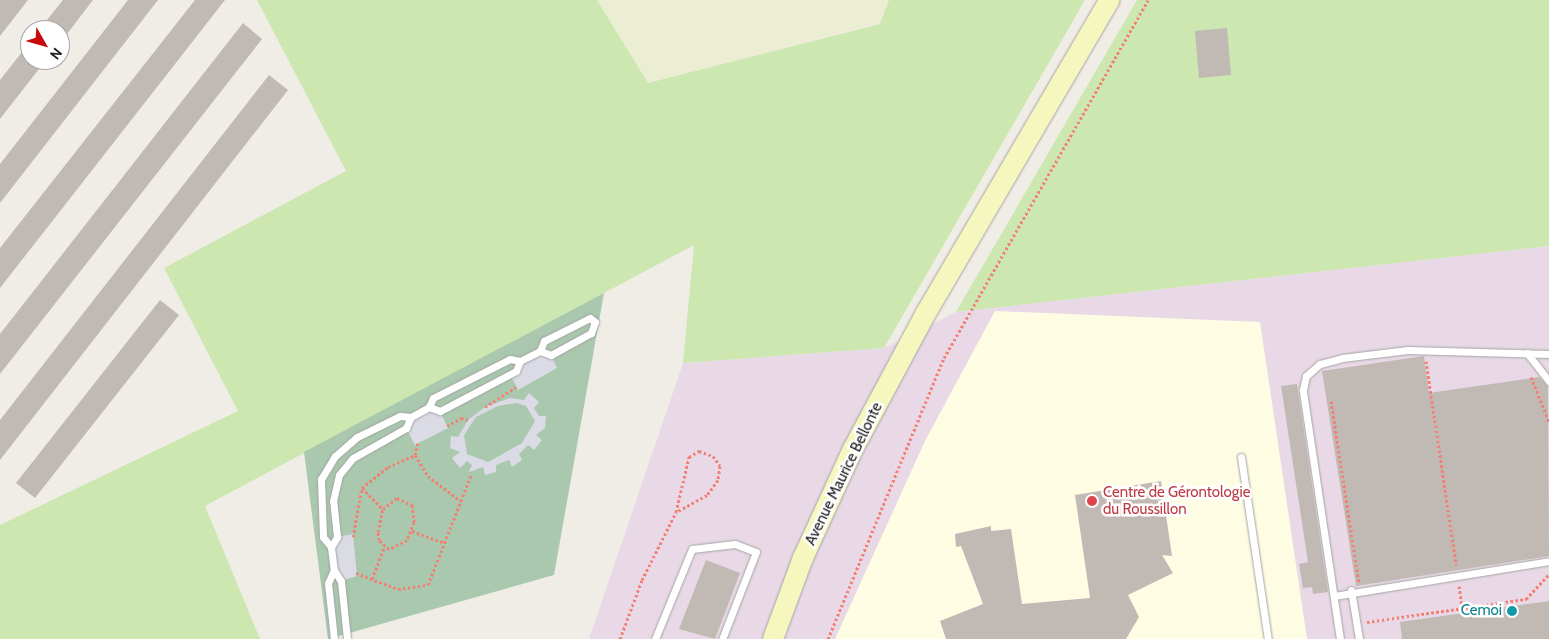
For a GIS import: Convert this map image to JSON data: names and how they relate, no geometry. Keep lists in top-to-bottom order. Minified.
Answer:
{"streets":{"main road":["Avenue Maurice Bellonte"]},"places":["Centre de Gérontologie du Roussillon","Cemoi"],"north":"bottom right"}
